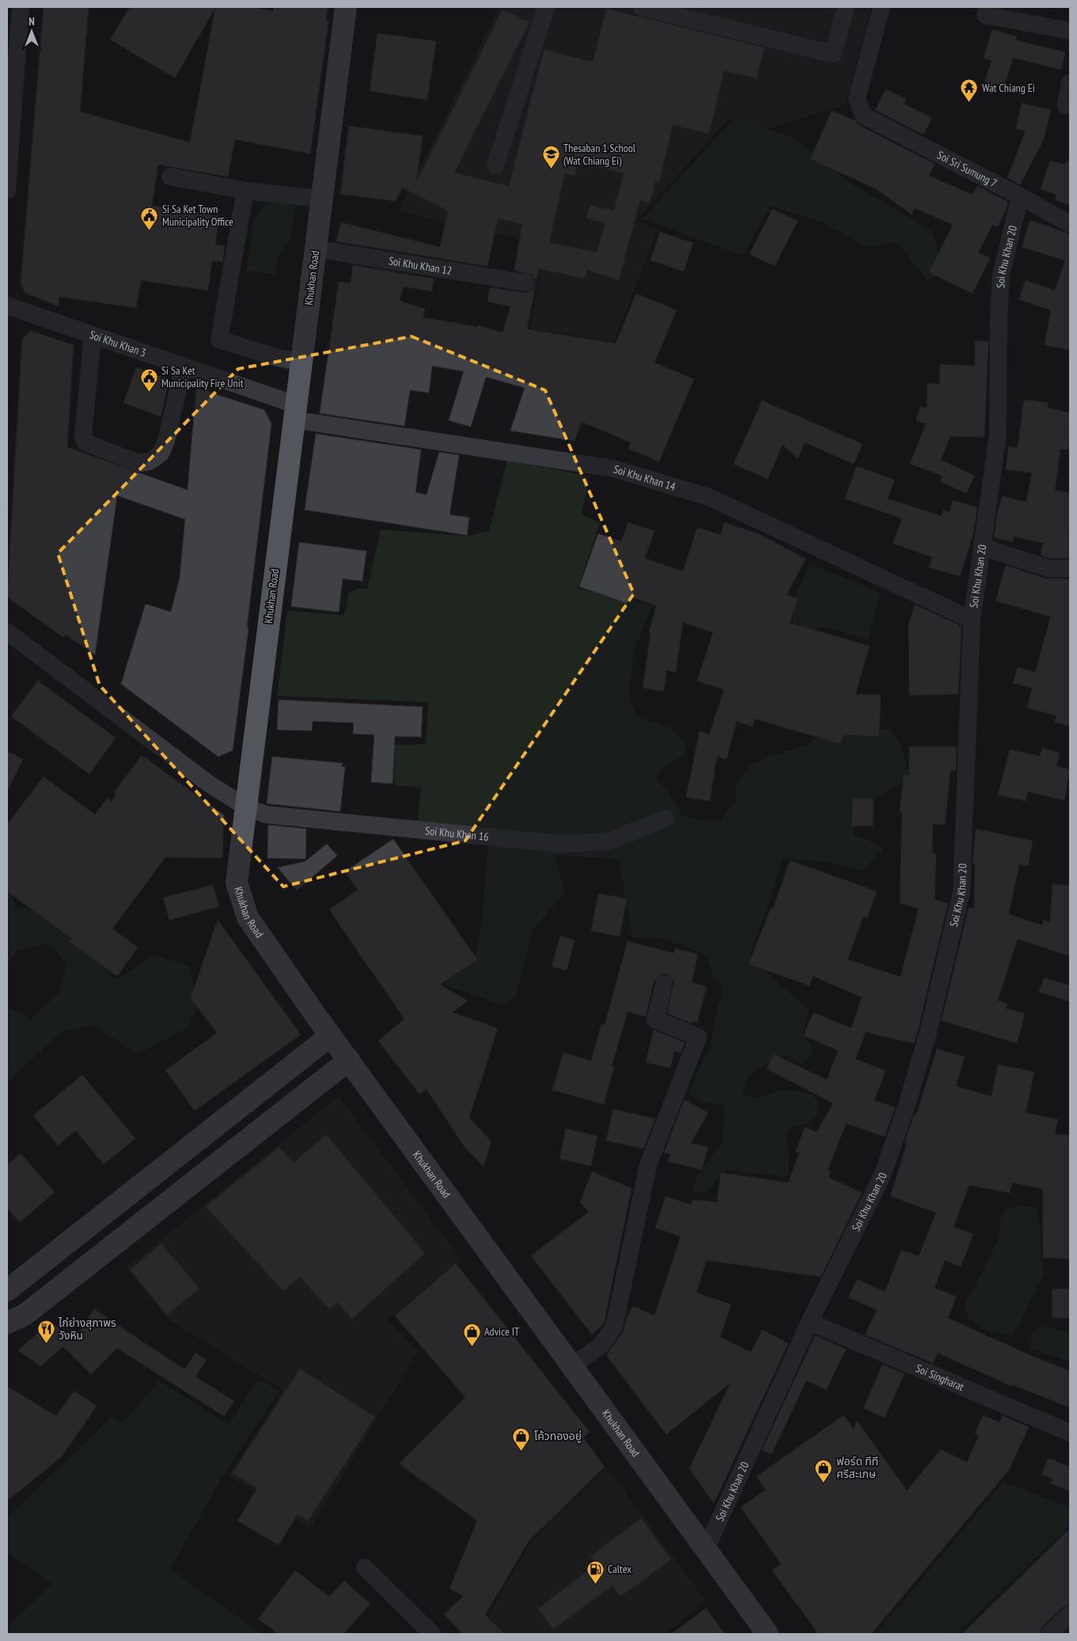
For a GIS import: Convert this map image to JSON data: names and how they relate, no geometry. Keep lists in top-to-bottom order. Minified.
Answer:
{"streets":{"main road":["Khukhan Road"],"street":["Soi Sri Sumung 7","Soi Khu Khan 20","Soi Khu Khan 12","Soi Khu Khan 3","Soi Khu Khan 14","Soi Khu Khan 16","Soi Singharat"]},"crossings":[["Soi Sri Sumung 7","Soi Khu Khan 20"],["Soi Khu Khan 20","Khukhan Road"],["Soi Khu Khan 20","Soi Khu Khan 14"],["Soi Khu Khan 20","Soi Singharat"],["Soi Khu Khan 12","Khukhan Road"],["Khukhan Road","Soi Khu Khan 3"],["Khukhan Road","Soi Khu Khan 14"],["Khukhan Road","Soi Khu Khan 16"],["Soi Khu Khan 3","Soi Khu Khan 14"]],"places":{"temple":["Wat Chiang Ei"],"school or university":["Thesaban 1 School (Wat Chiang Ei)"],"public building":["Si Sa Ket Town Municipality Office","Si Sa Ket Municipality Fire Unit"],"restaurant":["ไก่ย่างสุภาพร วังหิน"],"shop":["Advice IT","โค้วทองอยู่","ฟอร์ด ทีที ศรีสะเกษ"],"fuel station":["Caltex"]},"north":"top"}
